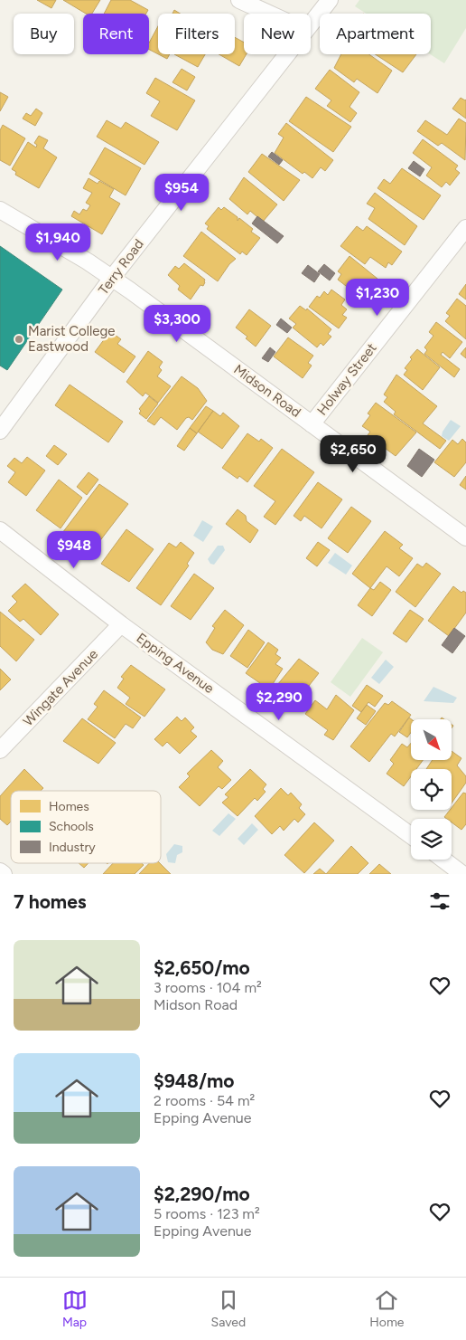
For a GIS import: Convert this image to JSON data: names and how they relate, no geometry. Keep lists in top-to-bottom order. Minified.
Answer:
{"streets":{"street":["Terry Road","Holway Street","Midson Road","Epping Avenue","Wingate Avenue"]},"crossings":[["Terry Road","Midson Road"],["Holway Street","Midson Road"],["Epping Avenue","Wingate Avenue"]],"places":["Marist College Eastwood"],"legend":["Homes","Schools","Industry"],"north":"bottom right","page":{"chip":["Buy","Rent","Filters","New","Apartment"],"price":["$954","$1,940","$1,230","$3,300","$2,650","$948","$2,290"],"heading":"7 homes","list":[{"name":"$2,650/mo","note":"3 rooms · 104 m² · Midson Road"},{"name":"$948/mo","note":"2 rooms · 54 m² · Epping Avenue"},{"name":"$2,290/mo","note":"5 rooms · 123 m² · Epping Avenue"}],"tabs":["Map","Saved","Home"]}}
